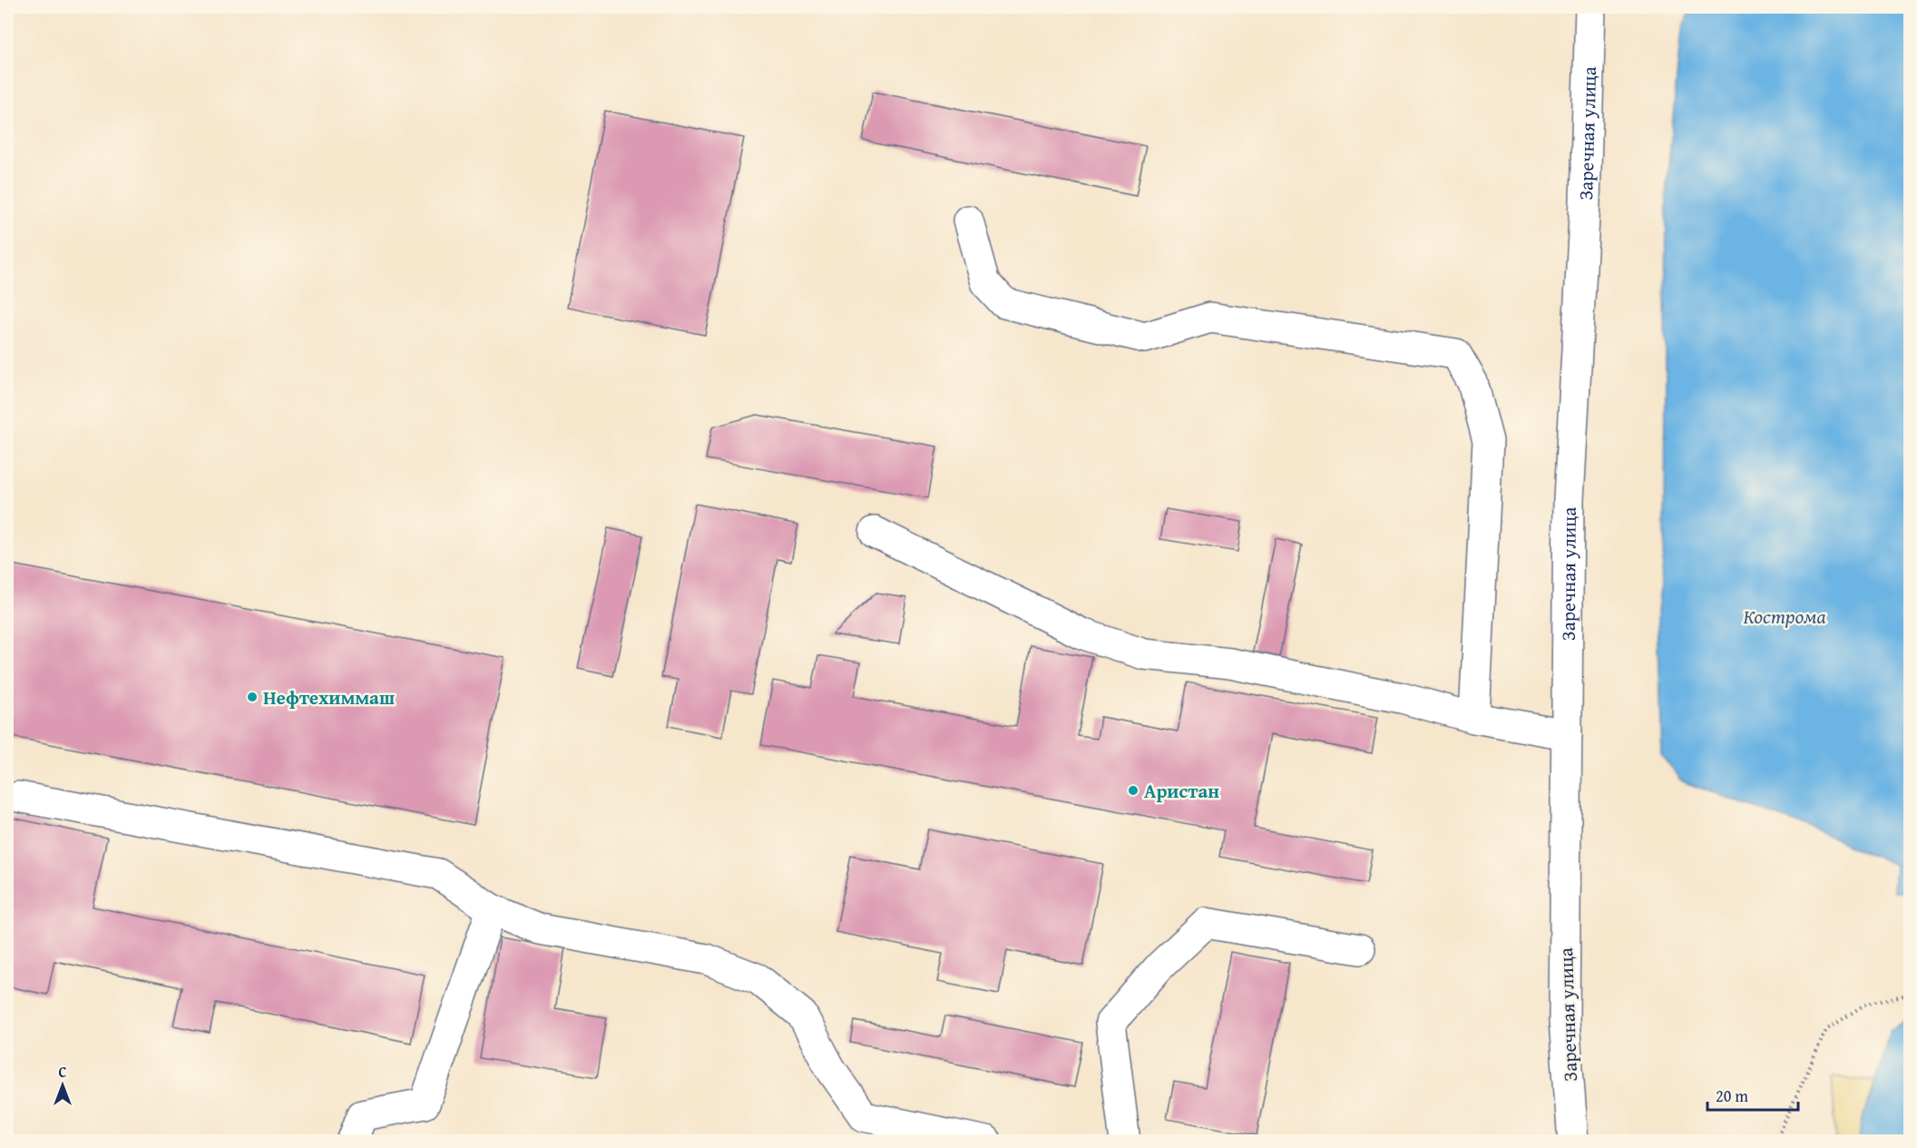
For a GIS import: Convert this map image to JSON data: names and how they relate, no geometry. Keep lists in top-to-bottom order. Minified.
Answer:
{"streets":{"street":["Заречная улица"]},"water":["Кострома"],"places":["Нефтехиммаш","Аристан"],"scale_bar":"20 m","north":"top"}
